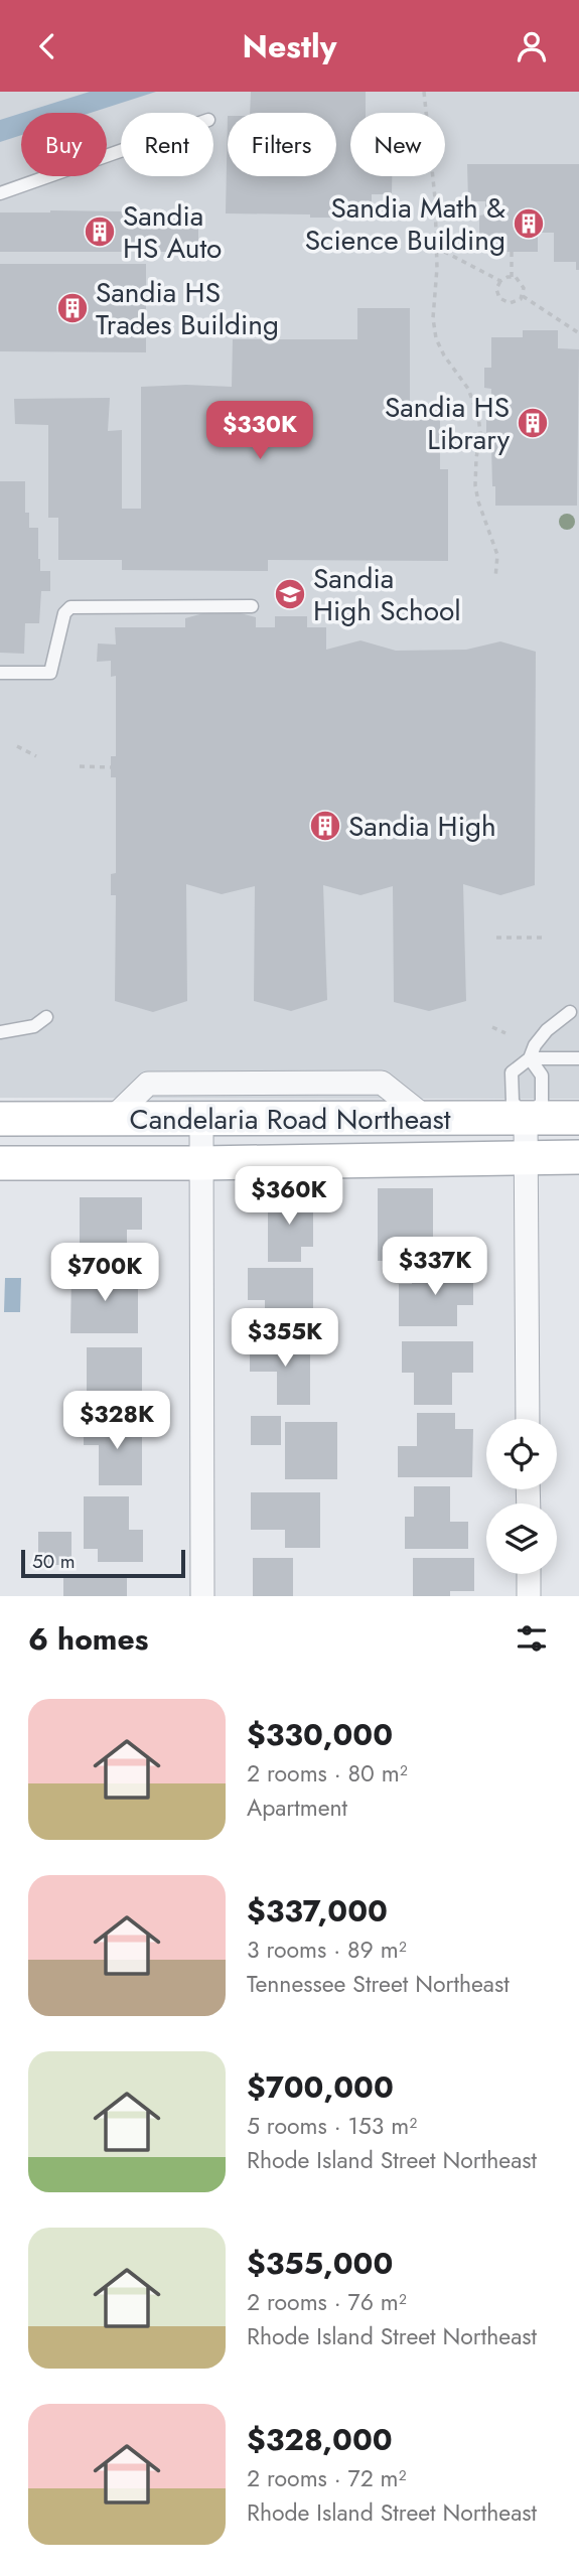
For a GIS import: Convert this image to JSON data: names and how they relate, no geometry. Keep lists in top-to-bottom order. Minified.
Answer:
{"streets":{"main road":["Candelaria Road Northeast"]},"places":{"building":["Sandia Math & Science Building","Sandia HS Auto","Sandia HS Trades Building","Sandia HS Library","Sandia High"],"school or university":["Sandia High School"]},"scale_bar":"50 m","page":{"header":"Nestly","chip":["Buy","Rent","Filters","New"],"price":["$330K","$360K","$337K","$700K","$355K","$328K"],"scale":"50 m","heading":"6 homes","list":[{"name":"$330,000","note":"2 rooms · 80 m² · Apartment"},{"name":"$337,000","note":"3 rooms · 89 m² · Tennessee Street Northeast"},{"name":"$700,000","note":"5 rooms · 153 m² · Rhode Island Street Northeast"},{"name":"$355,000","note":"2 rooms · 76 m² · Rhode Island Street Northeast"},{"name":"$328,000","note":"2 rooms · 72 m² · Rhode Island Street Northeast"}]}}
